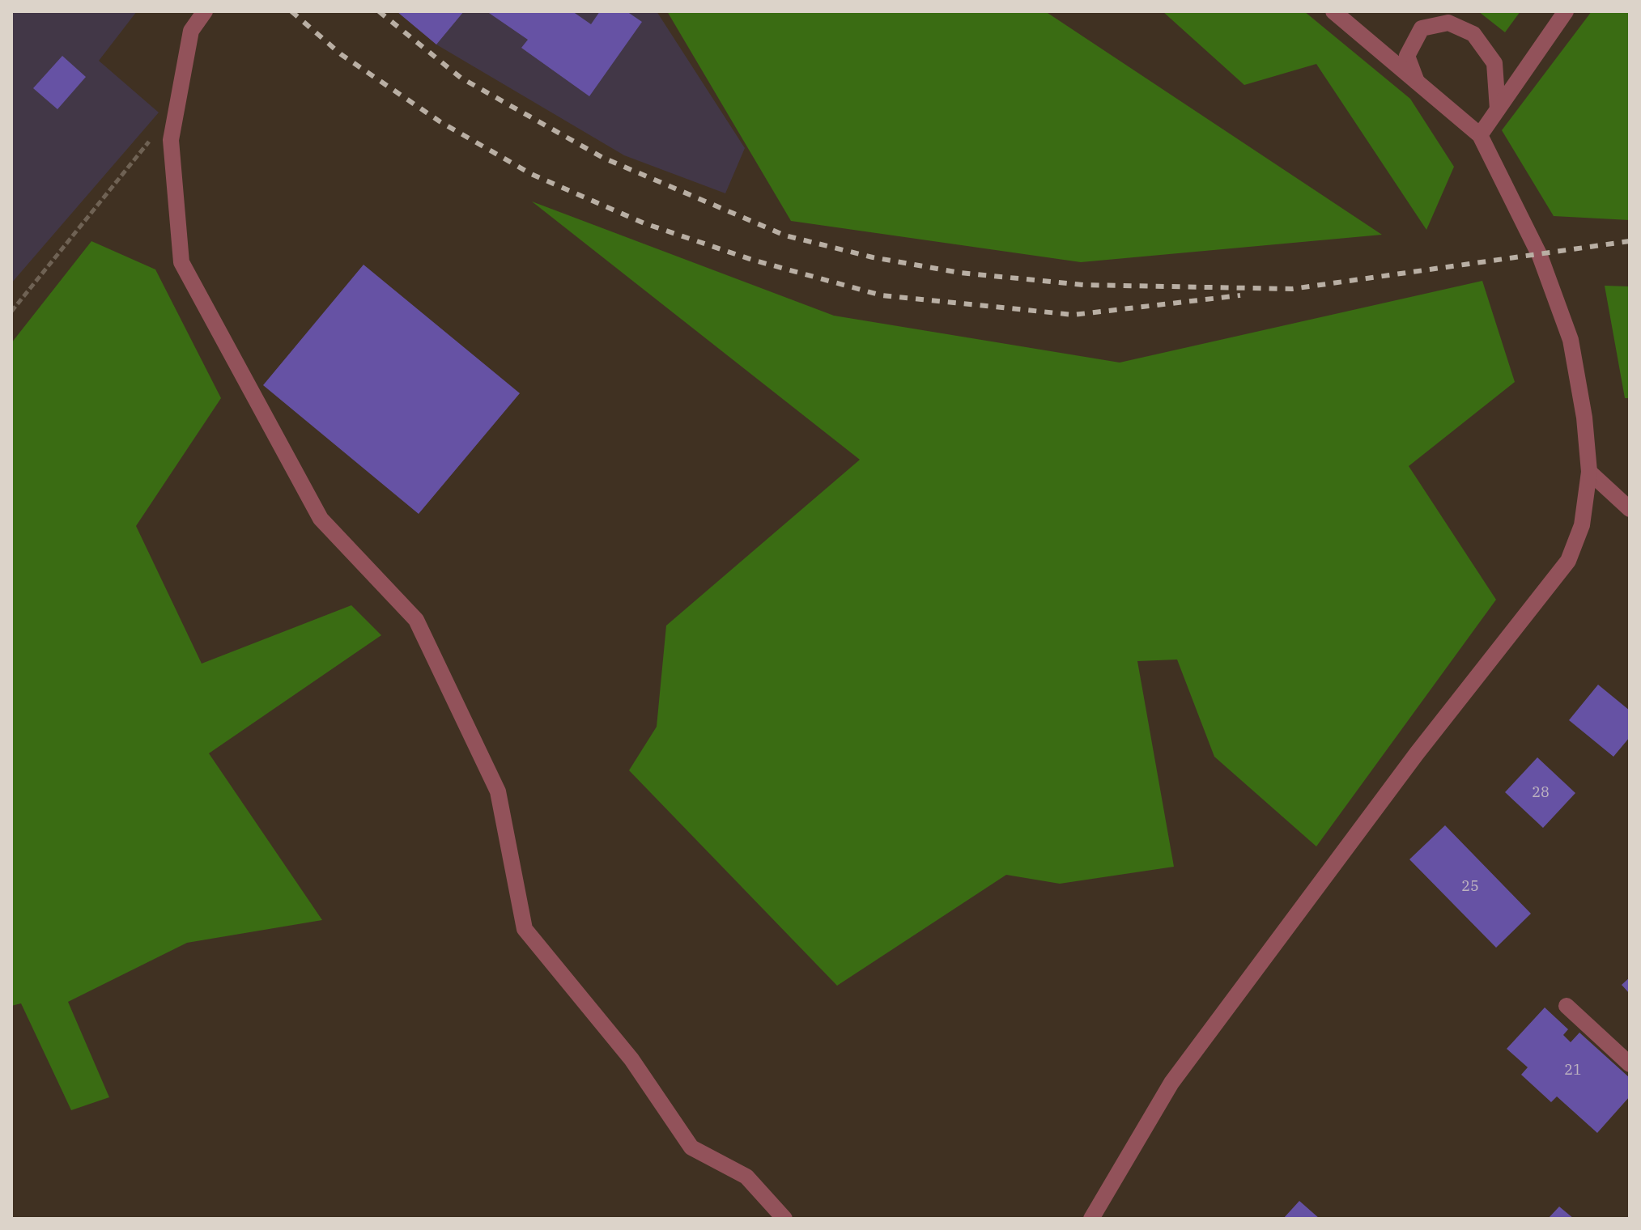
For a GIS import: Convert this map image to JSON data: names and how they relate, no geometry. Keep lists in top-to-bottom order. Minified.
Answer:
{"house_numbers":["28","25","21"]}
